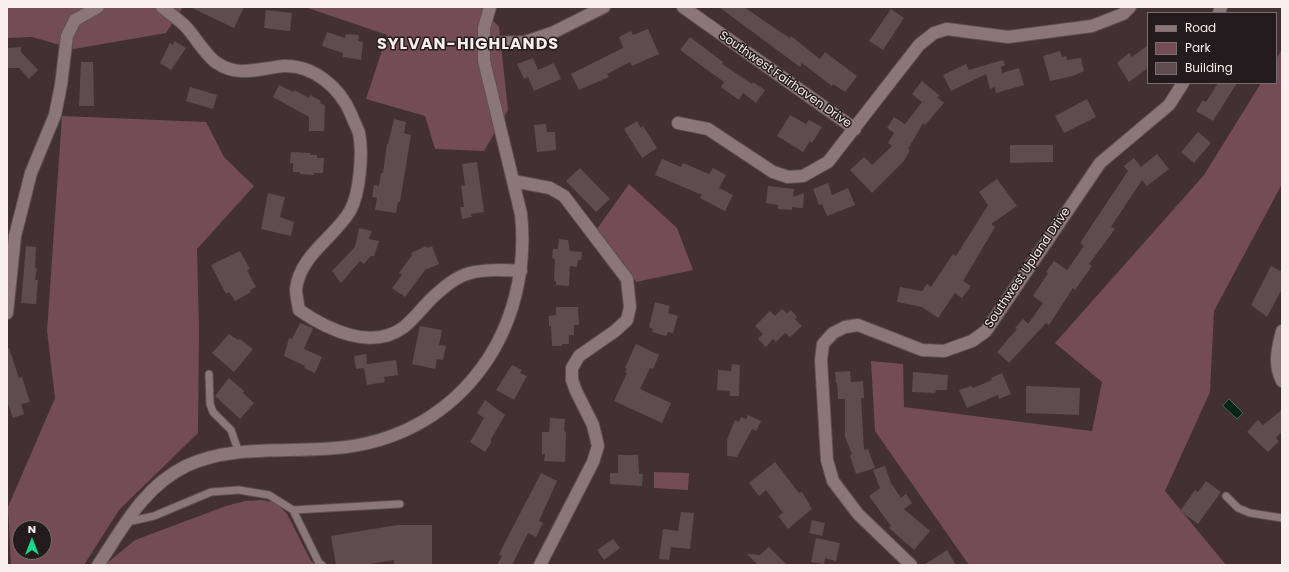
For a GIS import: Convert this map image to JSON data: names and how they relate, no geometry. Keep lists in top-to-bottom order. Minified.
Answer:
{"streets":{"street":["Southwest Fairhaven Drive","Southwest Upland Drive"]},"districts":["SYLVAN-HIGHLANDS"],"legend":["Road","Park","Building"],"north":"top"}
